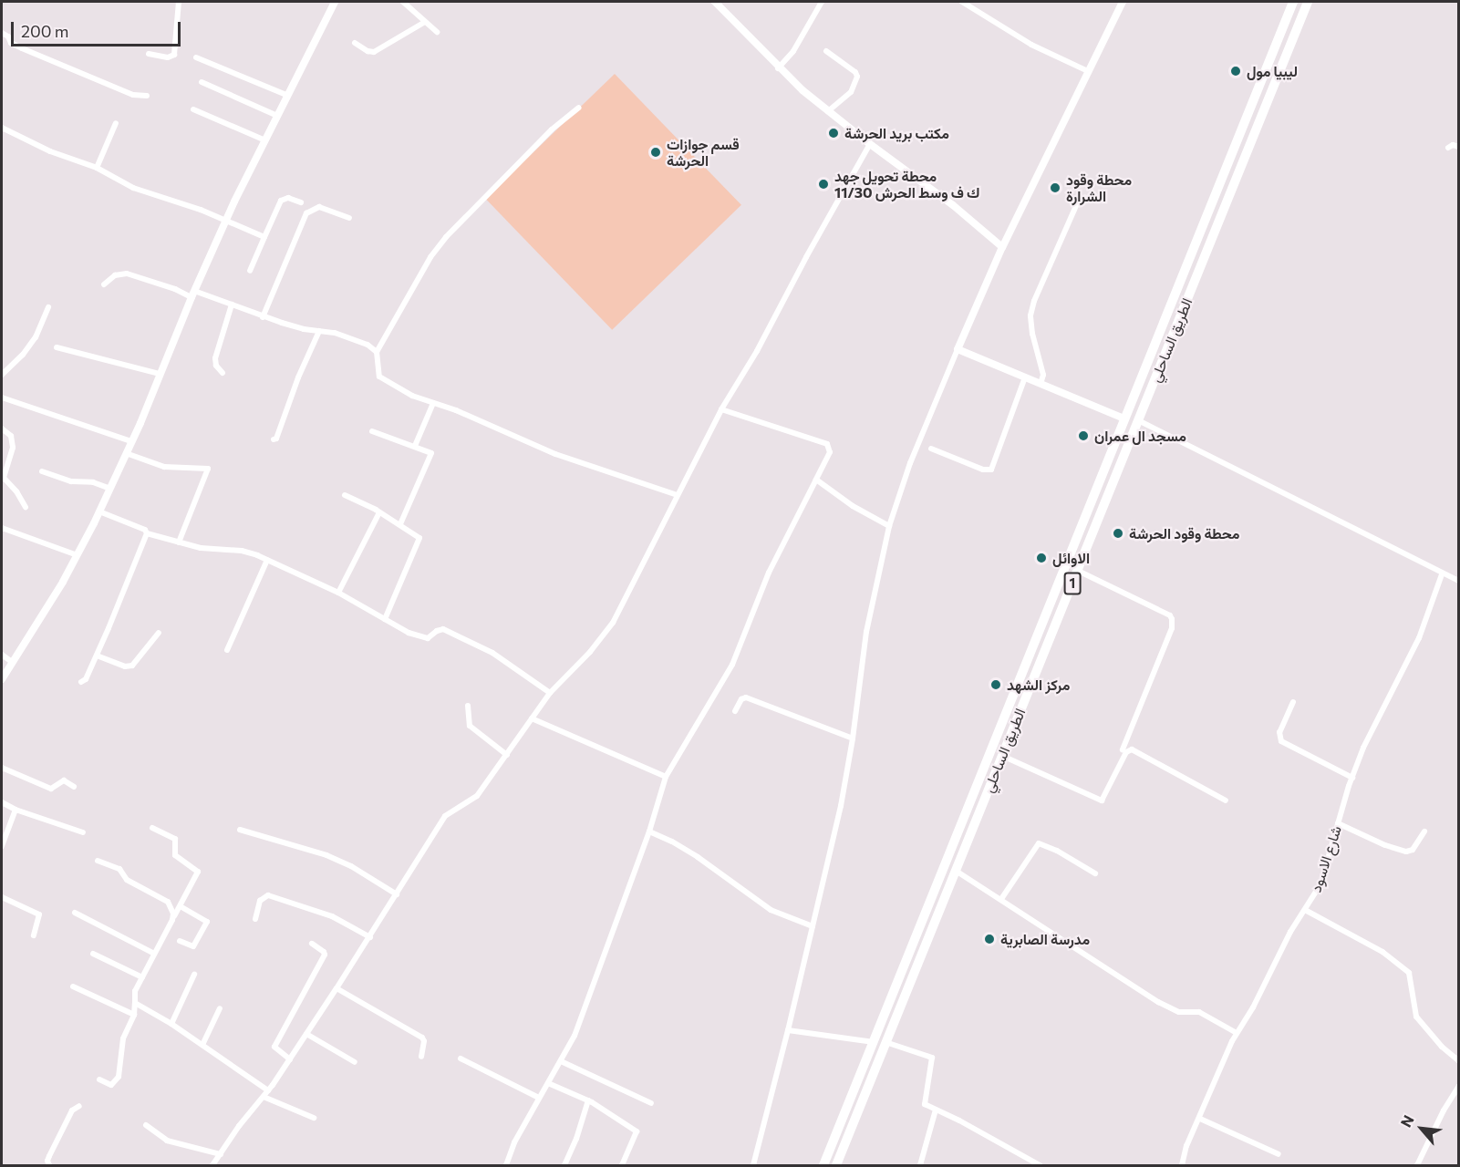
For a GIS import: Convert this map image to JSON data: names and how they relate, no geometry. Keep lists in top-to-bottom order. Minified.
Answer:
{"streets":{"highway":["الطريق الساحلي","1"],"street":["شارع الاسود"]},"places":["ليبيا مول","مكتب بريد الحرشة","قسم جوازات الحرشة","محطة تحويل جهد 11/30 ك ف وسط الحرش","محطة وقود الشرارة","مسجد ال عمران","محطة وقود الحرشة","الاوائل","مركز الشهد","مدرسة الصابرية"],"scale_bar":"200 m","north":"top left"}
